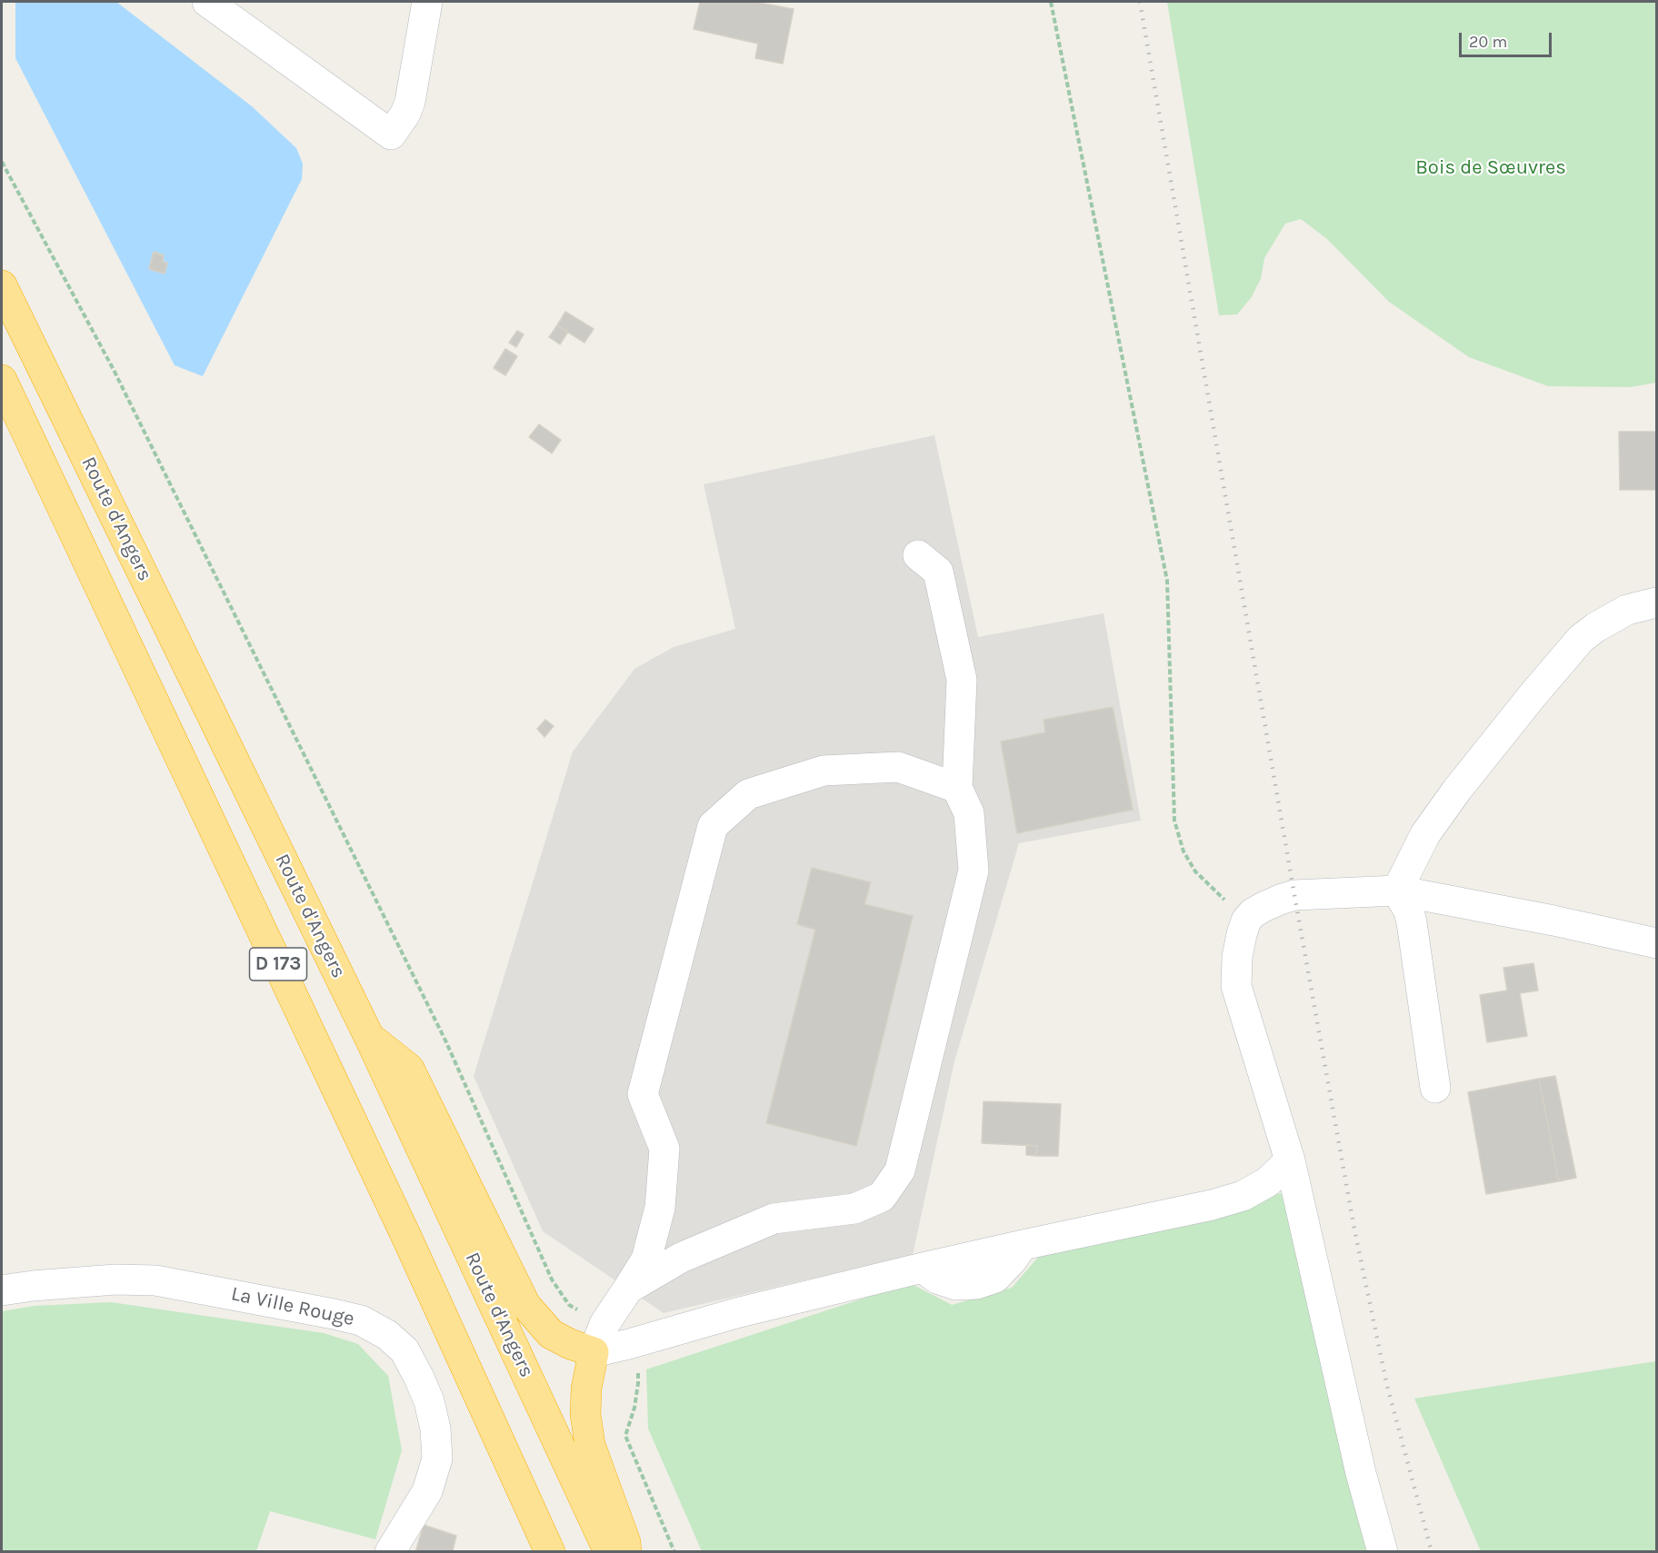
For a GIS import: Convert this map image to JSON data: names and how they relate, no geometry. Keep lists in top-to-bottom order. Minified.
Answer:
{"streets":{"highway":["Route d'Angers","D 173"],"street":["La Ville Rouge"]},"parks":["Bois de Sœuvres"],"scale_bar":"20 m"}
